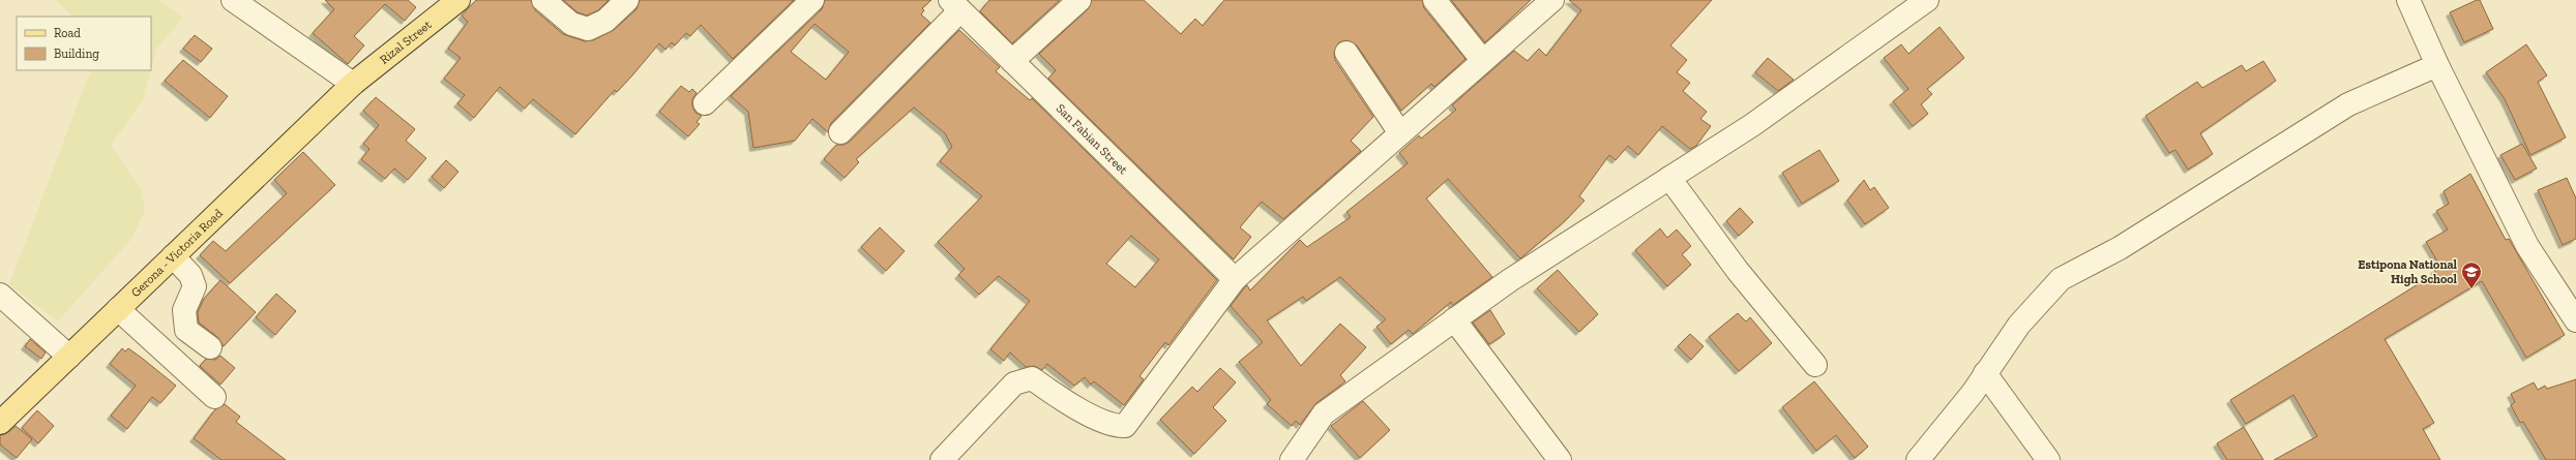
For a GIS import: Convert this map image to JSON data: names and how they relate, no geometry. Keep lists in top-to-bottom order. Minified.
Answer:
{"streets":{"main road":["Rizal Street","Gerona - Victoria Road"],"street":["San Fabian Street"]},"crossings":[["Rizal Street","Gerona - Victoria Road"]],"places":{"school or university":["Estipona National High School"]},"legend":["Road","Building"]}
